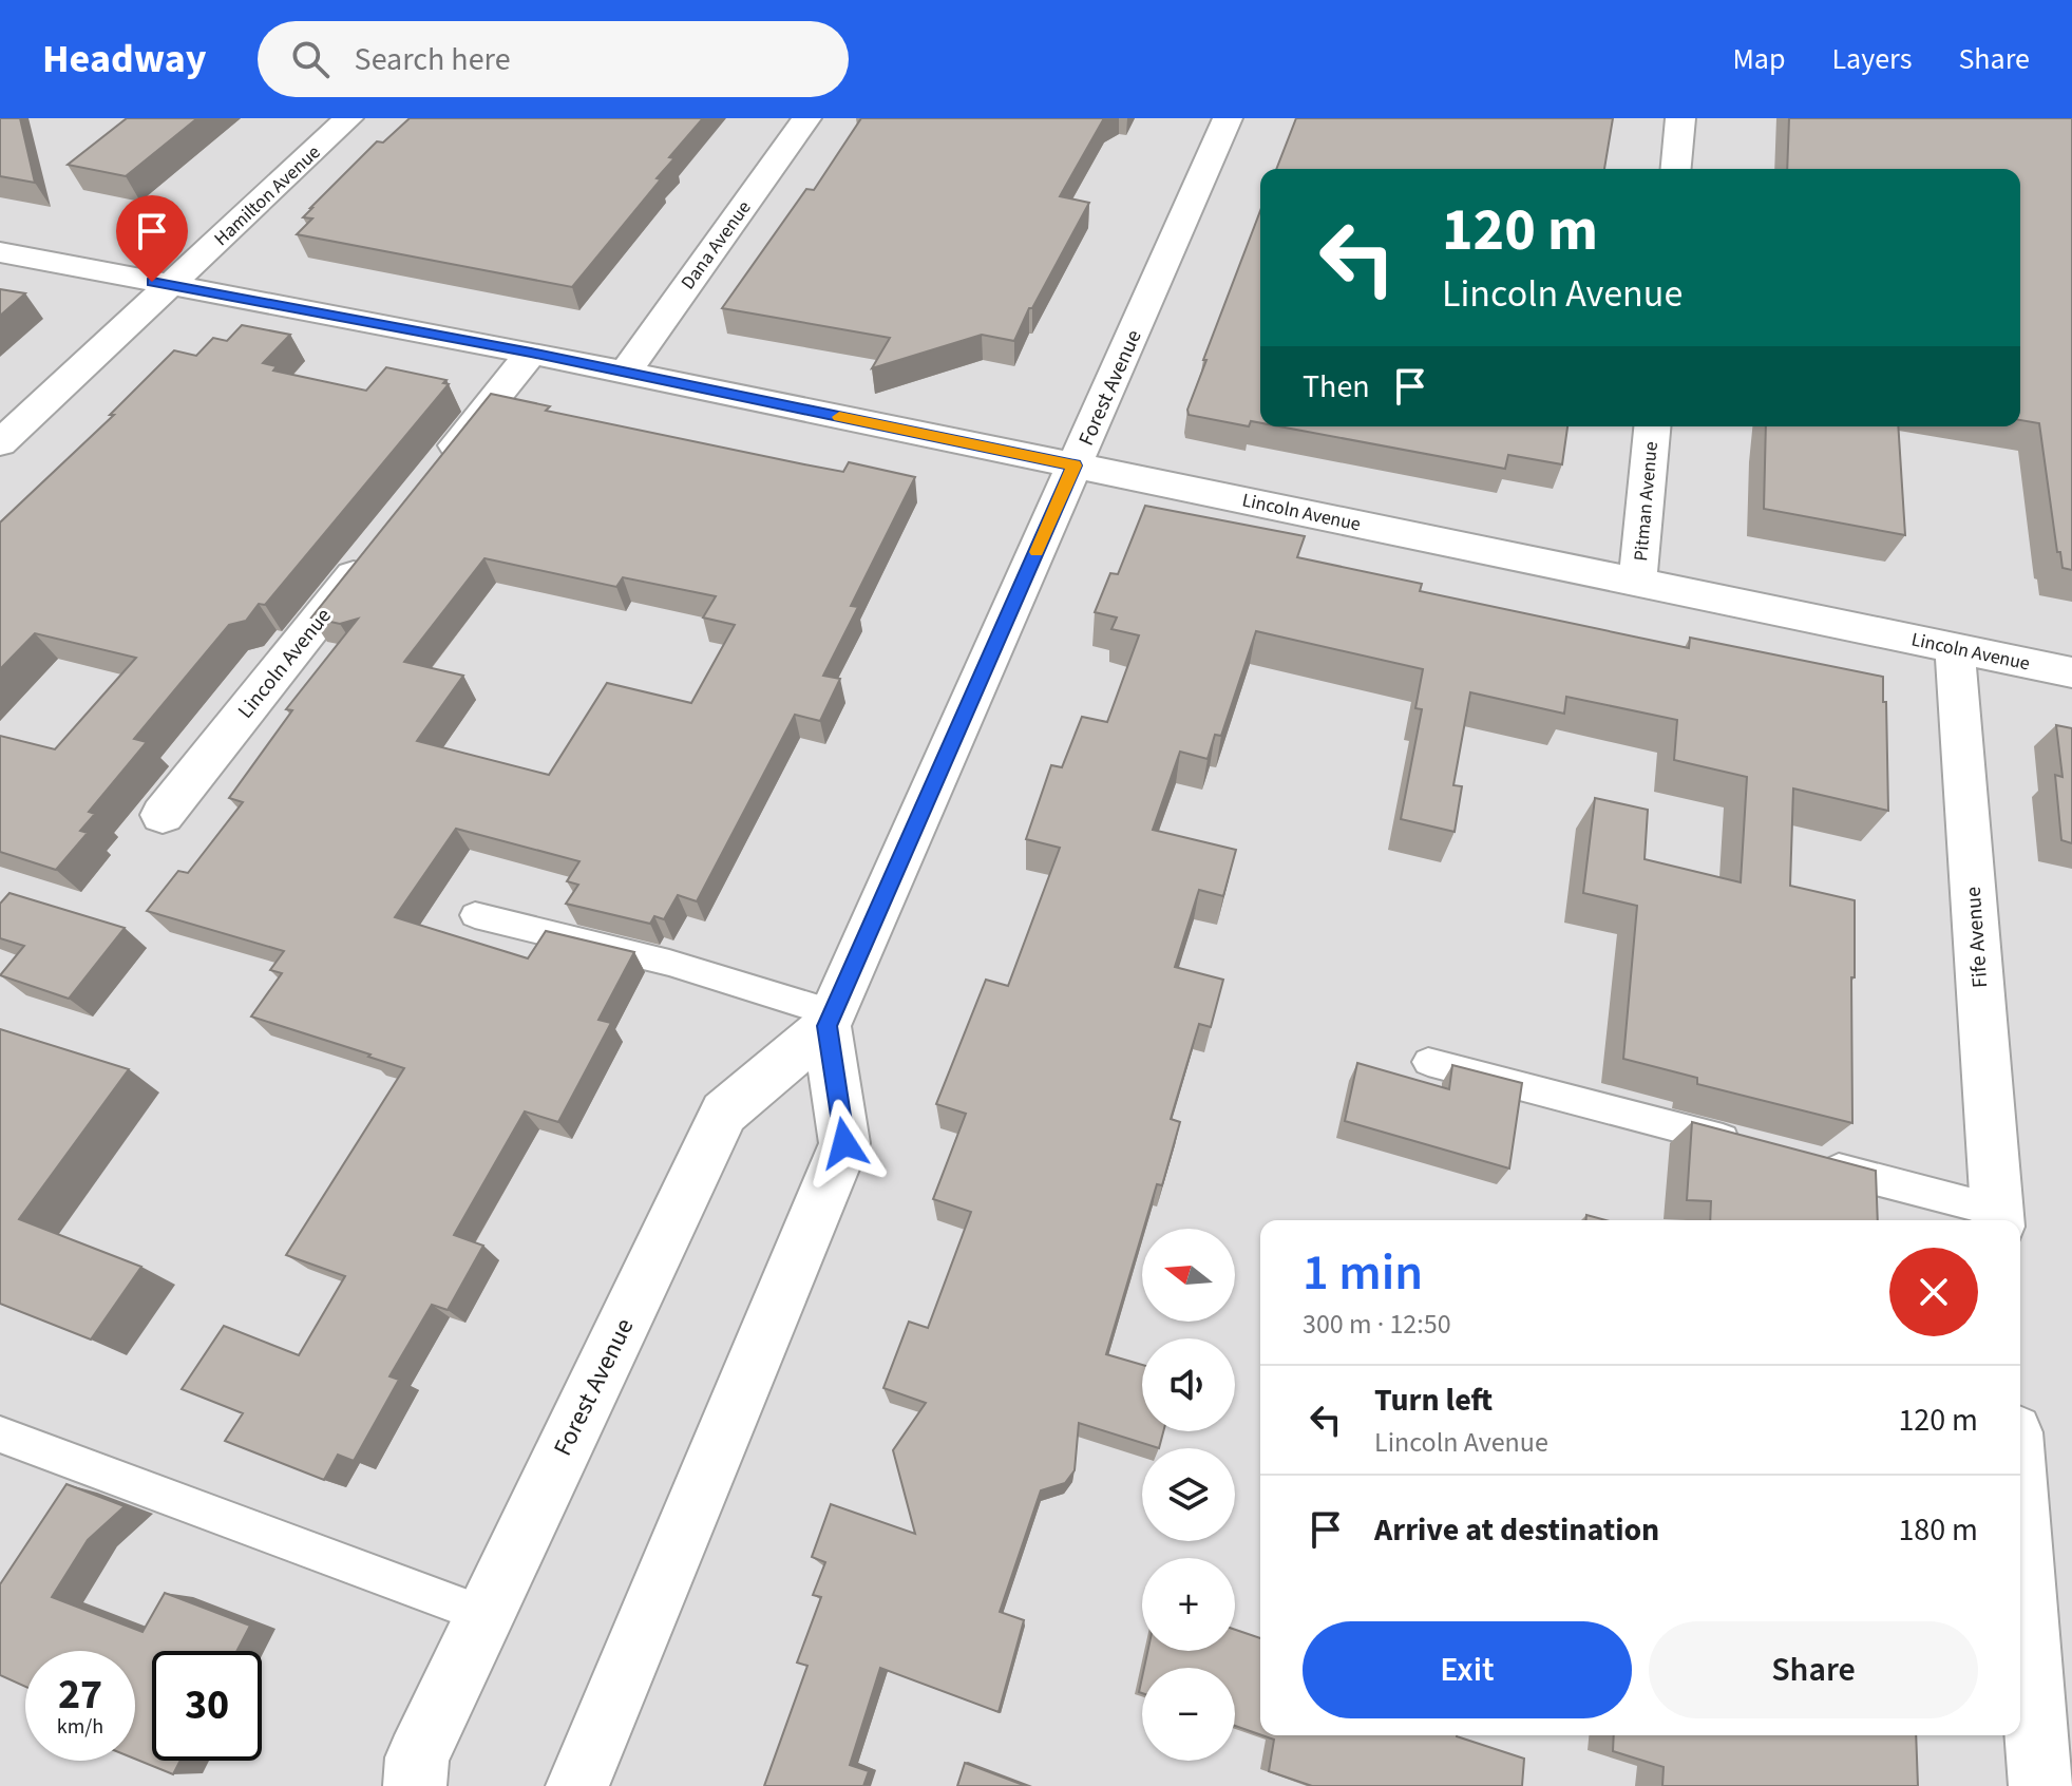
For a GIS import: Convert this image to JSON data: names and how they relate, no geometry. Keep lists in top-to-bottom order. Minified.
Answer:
{"streets":{"street":["Hamilton Avenue","Dana Avenue","Forest Avenue","Pitman Avenue","Lincoln Avenue","Fife Avenue"]},"crossings":[["Hamilton Avenue","Lincoln Avenue"],["Dana Avenue","Lincoln Avenue"],["Forest Avenue","Lincoln Avenue"],["Pitman Avenue","Lincoln Avenue"],["Lincoln Avenue","Fife Avenue"]],"north":"left","page":{"header":"Headway","search":"Search here","nav":["Map","Layers","Share"],"turn":["120 m","Lincoln Avenue"],"then":"Then","heading":["1 min","300 m · 12:50"],"map_buttons":["+","−"],"list":[{"name":"Turn left","note":"Lincoln Avenue","value":"120 m"},{"name":"Arrive at destination","value":"180 m"}],"buttons":["Exit","Share"],"speed":"27 km/h","limit":"30"}}
